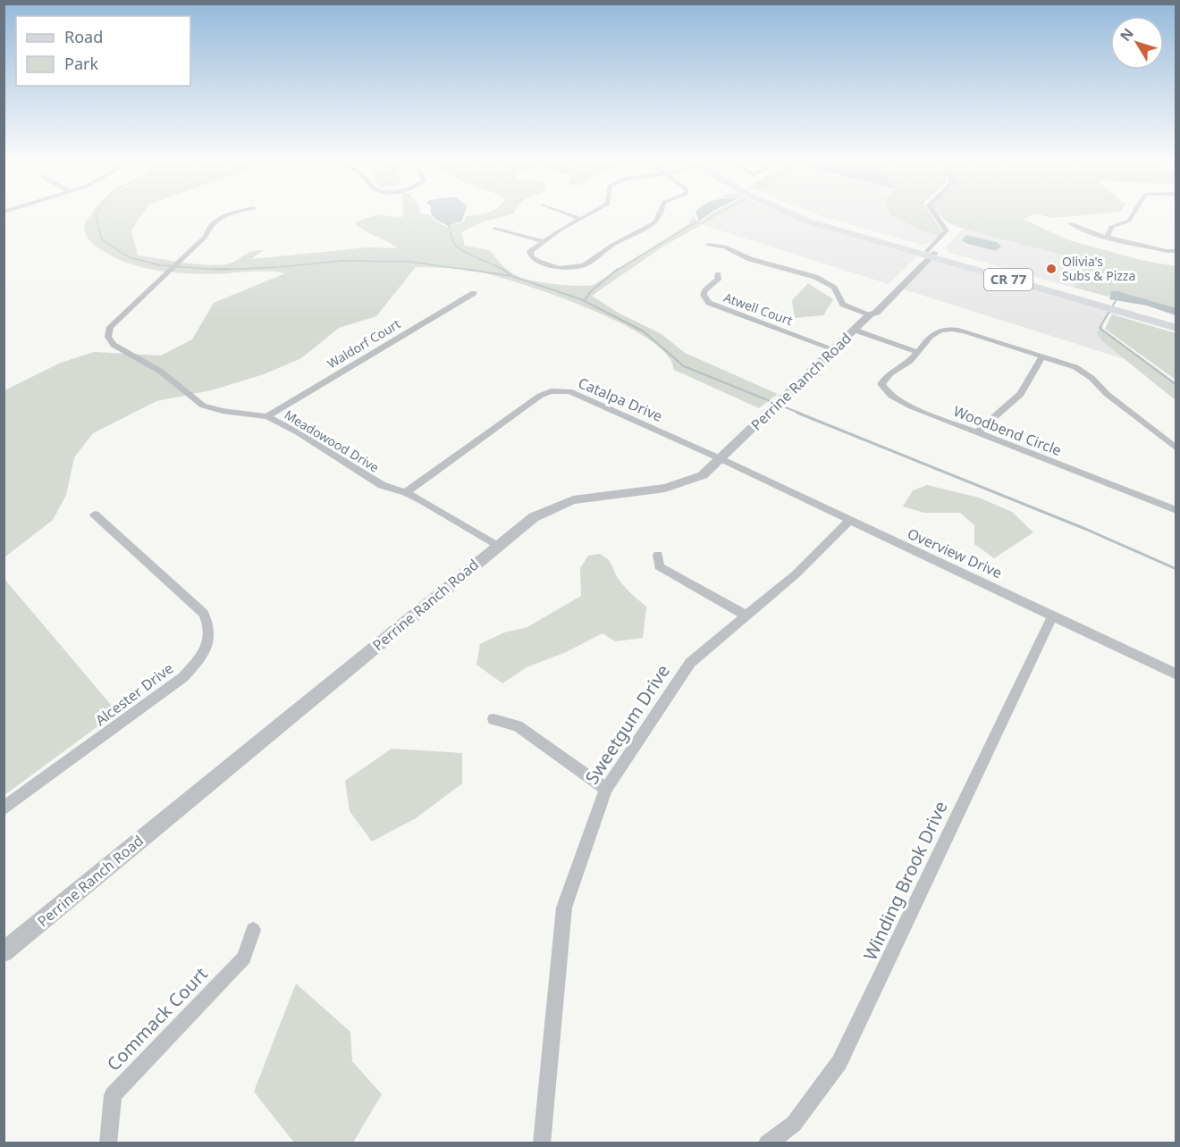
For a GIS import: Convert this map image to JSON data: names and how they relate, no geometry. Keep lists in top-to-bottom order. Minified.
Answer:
{"streets":{"main road":["CR 77"],"street":["Atwell Court","Waldorf Court","Perrine Ranch Road","Catalpa Drive","Woodbend Circle","Meadowood Drive","Overview Drive","Alcester Drive","Sweetgum Drive","Winding Brook Drive","Commack Court"]},"crossings":[["CR 77","Perrine Ranch Road"],["Atwell Court","Perrine Ranch Road"],["Waldorf Court","Meadowood Drive"],["Perrine Ranch Road","Catalpa Drive"],["Perrine Ranch Road","Meadowood Drive"],["Perrine Ranch Road","Overview Drive"],["Catalpa Drive","Meadowood Drive"],["Catalpa Drive","Overview Drive"],["Overview Drive","Sweetgum Drive"],["Overview Drive","Winding Brook Drive"]],"places":["Olivia's Subs & Pizza"],"legend":["Road","Park"],"north":"top left"}
